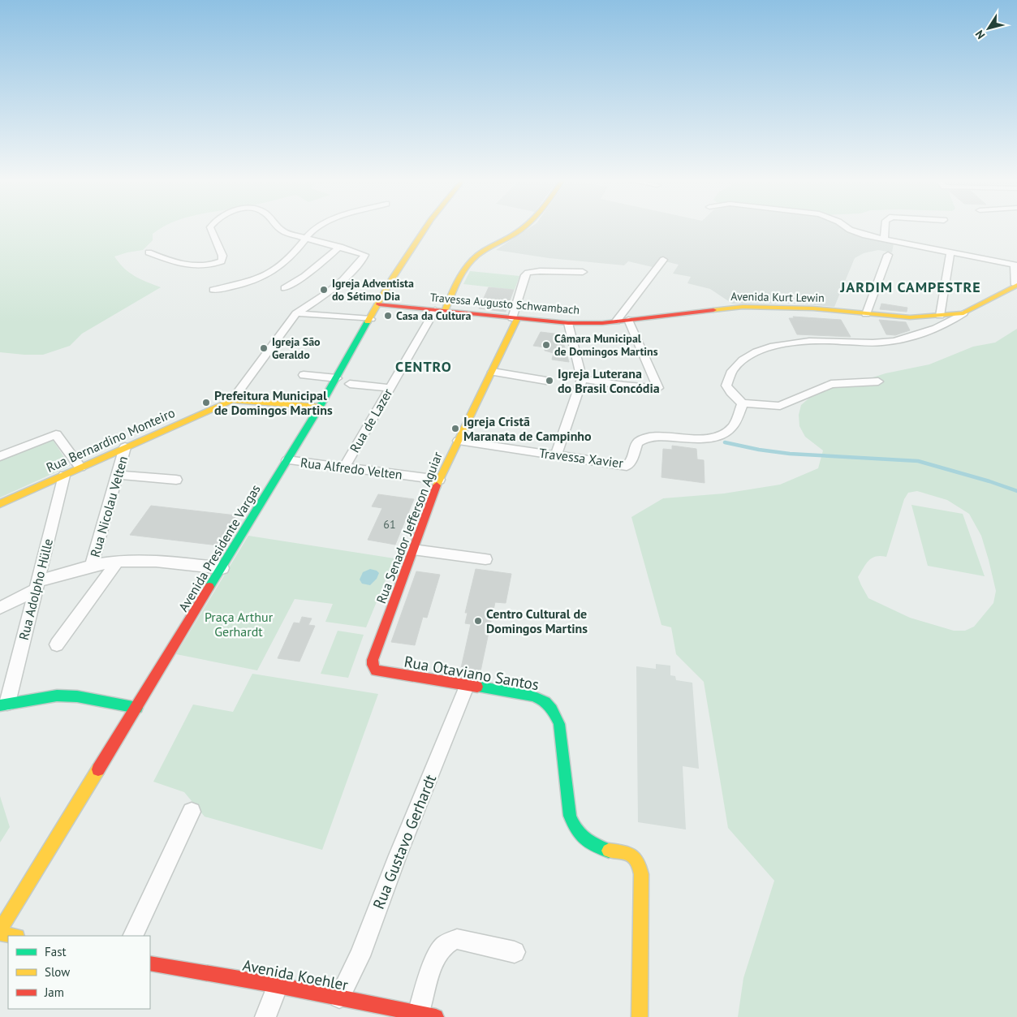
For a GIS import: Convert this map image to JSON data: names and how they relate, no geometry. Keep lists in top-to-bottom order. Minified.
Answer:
{"streets":{"main road":["Avenida Kurt Lewin","Travessa Augusto Schwambach","Rua Bernardino Monteiro","Rua Senador Jefferson Aguiar","Avenida Presidente Vargas","Rua Otaviano Santos","Avenida Koehler"],"street":["Rua de Lazer","Travessa Xavier","Rua Alfredo Velten","Rua Nicolau Velten","Rua Adolpho Hülle","Rua Gustavo Gerhardt"]},"crossings":[["Avenida Kurt Lewin","Travessa Augusto Schwambach"],["Travessa Augusto Schwambach","Rua de Lazer"],["Travessa Augusto Schwambach","Rua Senador Jefferson Aguiar"],["Travessa Augusto Schwambach","Avenida Presidente Vargas"],["Rua de Lazer","Rua Alfredo Velten"],["Rua Bernardino Monteiro","Rua Nicolau Velten"],["Rua Bernardino Monteiro","Rua Adolpho Hülle"],["Travessa Xavier","Rua Senador Jefferson Aguiar"],["Rua Alfredo Velten","Rua Senador Jefferson Aguiar"],["Rua Alfredo Velten","Avenida Presidente Vargas"],["Rua Senador Jefferson Aguiar","Rua Otaviano Santos"],["Rua Otaviano Santos","Rua Gustavo Gerhardt"],["Rua Gustavo Gerhardt","Avenida Koehler"]],"districts":["JARDIM CAMPESTRE","CENTRO"],"parks":["Praça Arthur Gerhardt"],"places":["Igreja Adventista do Sétimo Dia","Casa da Cultura","Câmara Municipal de Domingos Martins","Igreja São Geraldo","Igreja Luterana do Brasil Concódia","Prefeitura Municipal de Domingos Martins","Igreja Cristã Maranata de Campinho","Centro Cultural de Domingos Martins"],"house_numbers":["61"],"legend":["Fast","Slow","Jam"],"north":"bottom left"}
